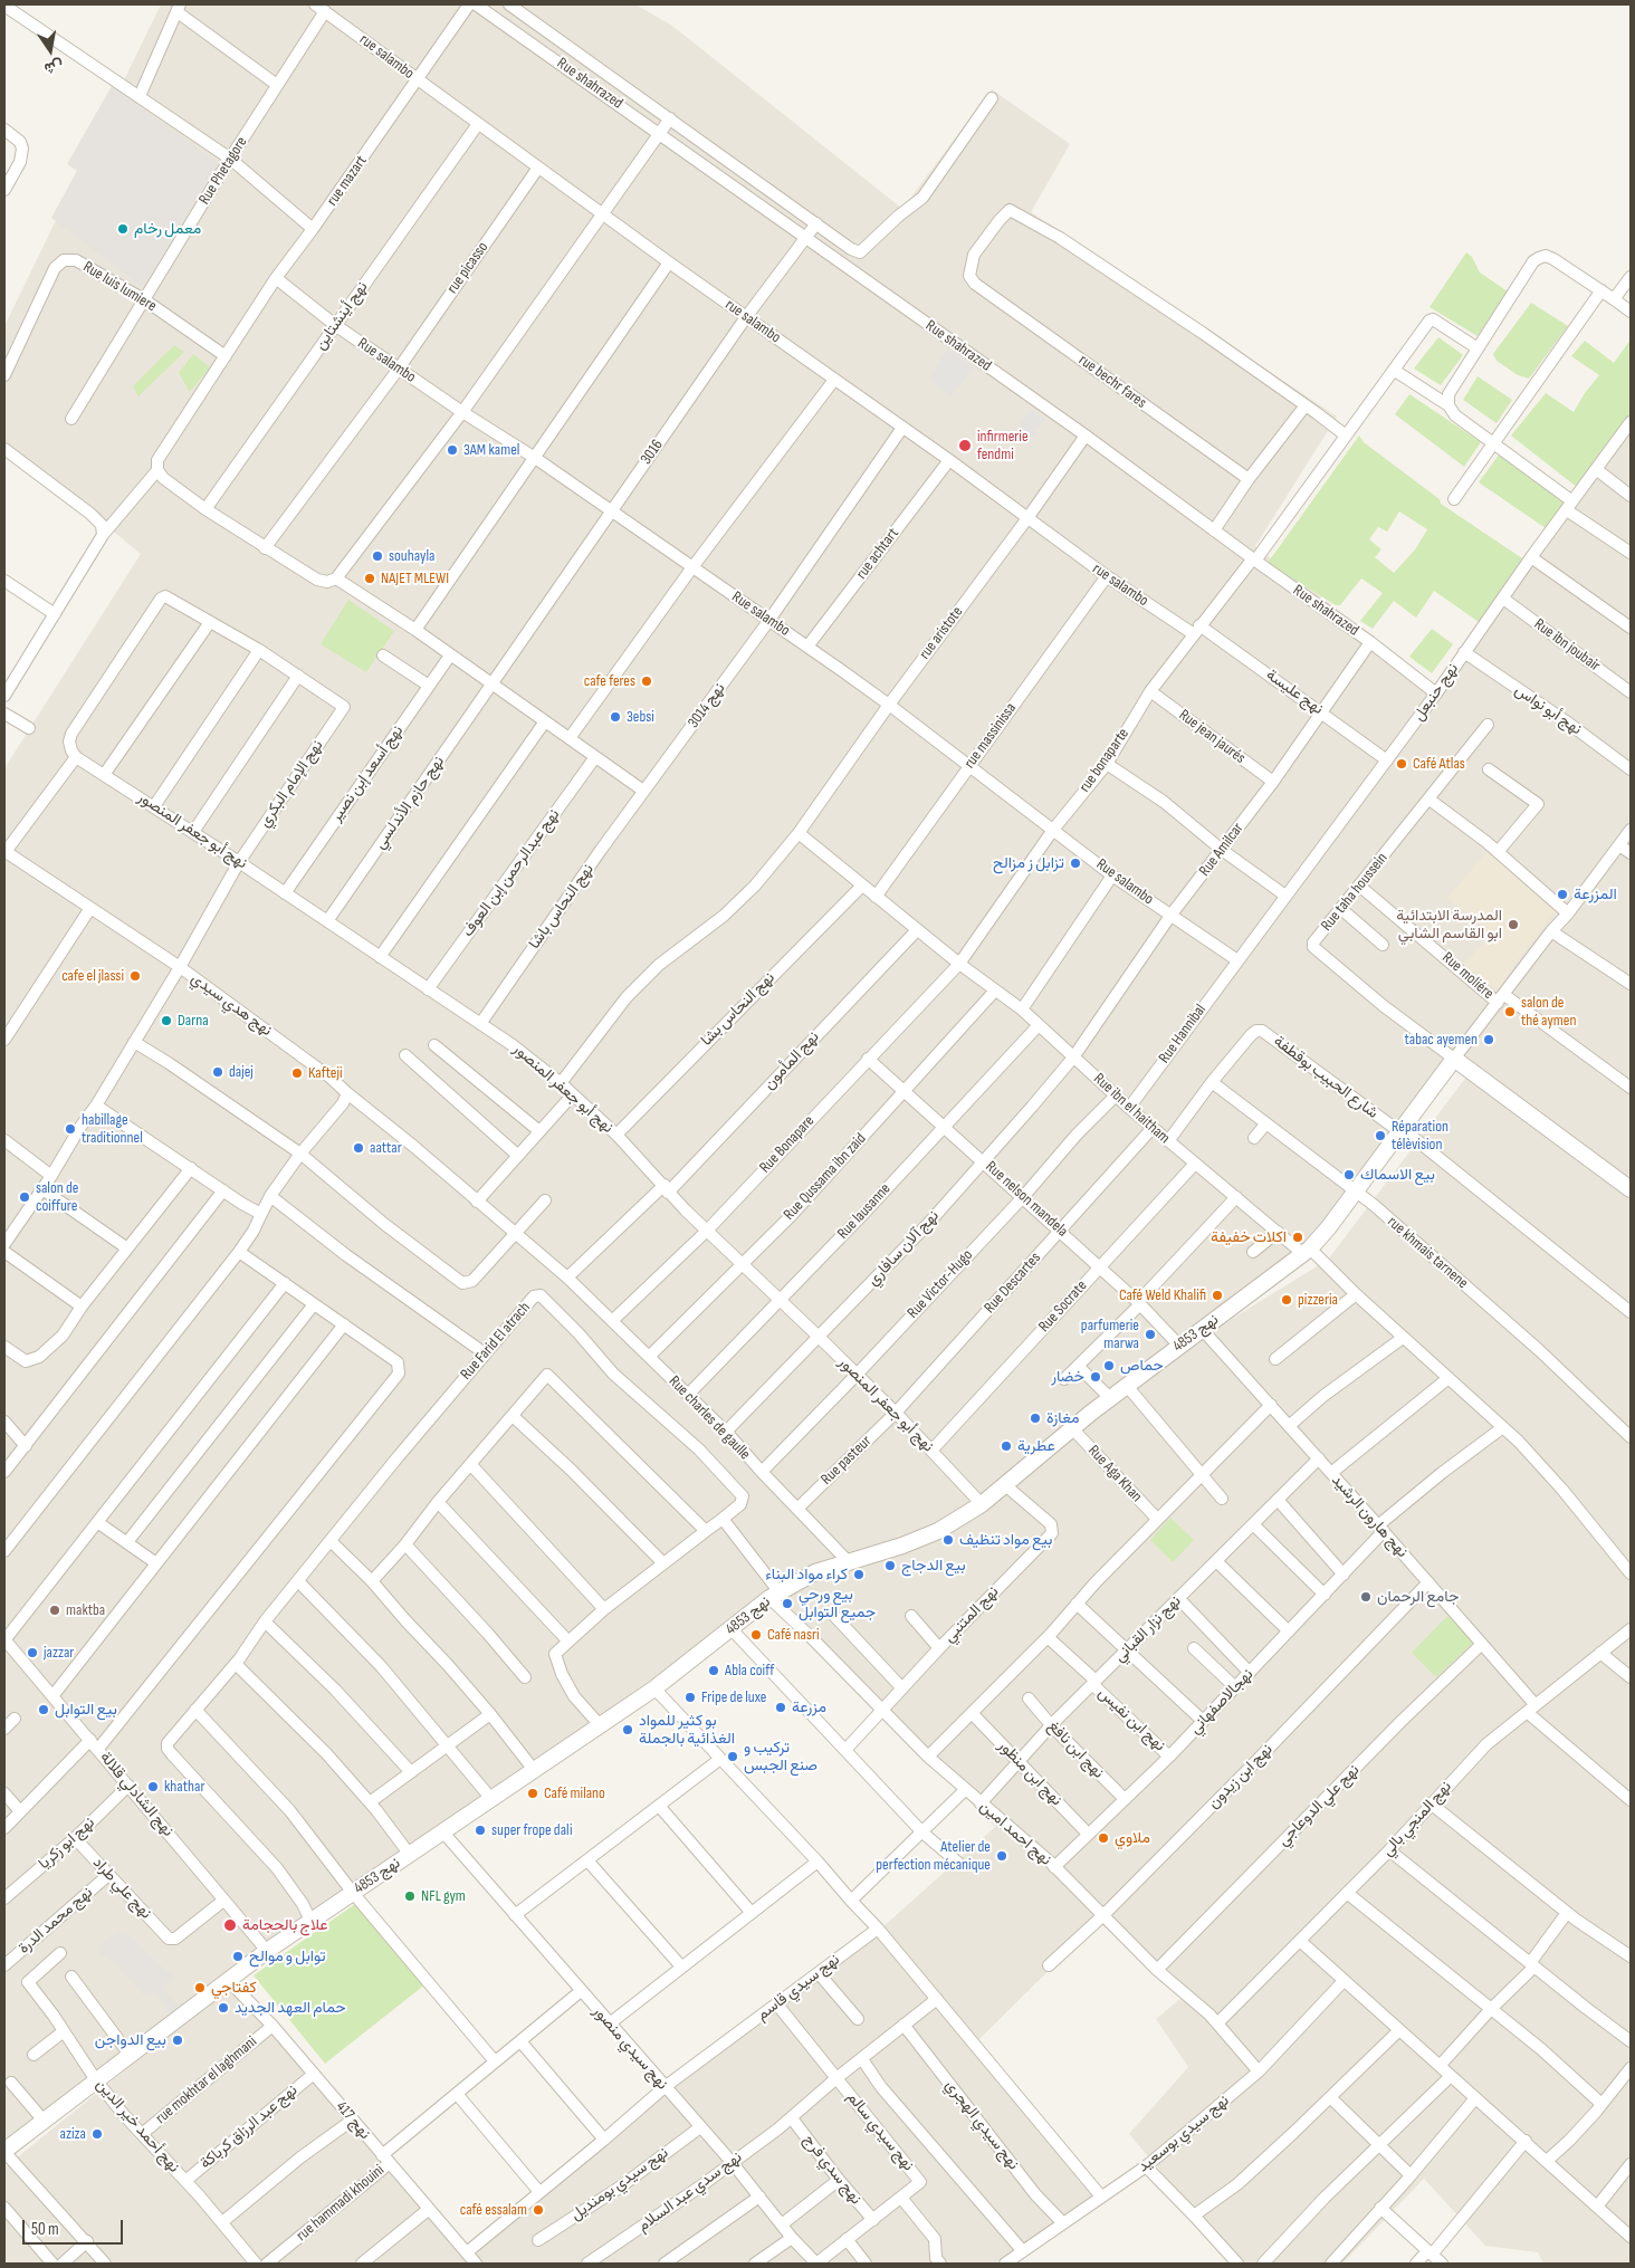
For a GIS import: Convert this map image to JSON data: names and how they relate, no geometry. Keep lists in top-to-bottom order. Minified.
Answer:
{"streets":{"street":["rue salambo","Rue shahrazed","Rue Phetagore","rue mazart","rue picasso","Rue luis lumiere","نهج أينشتاين","Rue salambo","rue bechr fares","3016","rue achtart","rue aristote","Rue ibn joubair","نهج عليسة","نهج حنبعل","نهج 3014","نهج أبو نواس","rue massinissa","Rue jean jaurés","rue bonaparte","نهج أسعد إبن نصير","نهج الإمام البكري","نهج حازم الأندلسي","نهج أبو جعفر المنصور","Rue Amilcar","نهج عبدالرحمن إبن العوف","Rue taha houssein","نهج النحاس باشا","Rue moliére","نهج هدي سيدي","نهج النحاس بشا","Rue Hannibal","نهج المأمون","شارع الحبيب بوقطفة","Rue ibn el haitham","Rue Bonapare","Rue Qussama ibn zaid","Rue nelson mandela","Rue lausanne","نهج آلان سافاري","rue khmais tarnene","Rue Descartes","Rue Victor-Hugo","Rue Socrate","نهج 4853","Rue Farid El atrach","Rue charles de gaulle","Rue pasteur","Rue Aga Khan","نهج هارون الرشيد","نهج المتنبي","نهج نزار القباني","نهجالاصفهاني","نهج ابن نفيس","نهج ابن نافغ","نهج ابن منظور","نهج ابن زيدون","نهج الشادلي قلالة","نهج علي الدوعاجي","نهج المنجي بالي","نهج احمد امين","نهج ابو زكريا","نهج علي طراد","نهج محمد الدرة","نهج سيدي قاسم","نهج سيدي منصور","rue mokhtar el laghmani","نهج 417","نهج سيدي الهجري","نهج أحمد خير الدين","نهج عبد الرزاق كرباكة","نهج سيدي سالم","نهج سيدي بوسعيد","نهج سدي فرج","نهج سيدي بومنديل","نهج سدي عبد السلام","rue hammadi khouini"]},"crossings":[["rue salambo","Rue Phetagore"],["rue salambo","rue mazart"],["rue salambo","rue picasso"],["rue salambo","نهج أينشتاين"],["rue salambo","3016"],["rue salambo","rue achtart"],["rue salambo","rue aristote"],["rue salambo","نهج عليسة"],["rue salambo","نهج 3014"],["rue salambo","rue massinissa"],["rue salambo","rue bonaparte"],["Rue shahrazed","3016"],["Rue shahrazed","rue aristote"],["Rue shahrazed","نهج حنبعل"],["Rue shahrazed","rue bonaparte"],["Rue shahrazed","Rue Amilcar"],["Rue Phetagore","Rue luis lumiere"],["rue mazart","Rue luis lumiere"],["rue mazart","Rue salambo"],["rue picasso","Rue salambo"],["نهج أينشتاين","Rue salambo"],["Rue salambo","3016"],["Rue salambo","rue achtart"],["Rue salambo","rue aristote"],["Rue salambo","نهج حنبعل"],["Rue salambo","نهج 3014"],["Rue salambo","rue massinissa"],["Rue salambo","rue bonaparte"],["Rue salambo","Rue Amilcar"],["Rue salambo","Rue Hannibal"],["3016","نهج حازم الأندلسي"],["rue aristote","نهج أبو جعفر المنصور"],["rue aristote","Rue ibn el haitham"],["Rue ibn joubair","نهج حنبعل"],["نهج عليسة","نهج حنبعل"],["نهج عليسة","rue bonaparte"],["نهج عليسة","Rue Amilcar"],["نهج حنبعل","نهج أبو نواس"],["نهج حنبعل","Rue Hannibal"],["نهج 3014","نهج النحاس باشا"],["rue massinissa","Rue ibn el haitham"],["Rue jean jaurés","rue bonaparte"],["Rue jean jaurés","Rue Amilcar"],["rue bonaparte","Rue ibn el haitham"],["rue bonaparte","Rue Bonapare"],["نهج أسعد إبن نصير","نهج أبو جعفر المنصور"],["نهج الإمام البكري","نهج أبو جعفر المنصور"],["نهج الإمام البكري","نهج هدي سيدي"],["نهج حازم الأندلسي","نهج أبو جعفر المنصور"],["نهج أبو جعفر المنصور","نهج عبدالرحمن إبن العوف"],["نهج أبو جعفر المنصور","نهج النحاس باشا"],["نهج أبو جعفر المنصور","نهج النحاس بشا"],["نهج أبو جعفر المنصور","نهج المأمون"],["نهج أبو جعفر المنصور","Rue Bonapare"],["نهج أبو جعفر المنصور","Rue Qussama ibn zaid"],["نهج أبو جعفر المنصور","Rue lausanne"],["نهج أبو جعفر المنصور","نهج آلان سافاري"],["نهج أبو جعفر المنصور","Rue Descartes"],["نهج أبو جعفر المنصور","Rue Victor-Hugo"],["نهج أبو جعفر المنصور","Rue Socrate"],["نهج أبو جعفر المنصور","نهج 4853"],["نهج أبو جعفر المنصور","Rue pasteur"],["Rue Amilcar","Rue ibn el haitham"],["Rue Amilcar","نهج آلان سافاري"],["Rue taha houssein","Rue moliére"],["Rue taha houssein","نهج 4853"],["نهج هدي سيدي","Rue charles de gaulle"],["نهج النحاس بشا","Rue ibn el haitham"],["Rue Hannibal","Rue ibn el haitham"],["نهج المأمون","Rue ibn el haitham"],["نهج المأمون","Rue charles de gaulle"],["شارع الحبيب بوقطفة","Rue ibn el haitham"],["شارع الحبيب بوقطفة","rue khmais tarnene"],["شارع الحبيب بوقطفة","نهج 4853"],["Rue ibn el haitham","Rue Bonapare"],["Rue ibn el haitham","Rue Qussama ibn zaid"],["Rue ibn el haitham","Rue lausanne"],["Rue ibn el haitham","نهج آلان سافاري"],["Rue ibn el haitham","Rue Descartes"],["Rue ibn el haitham","Rue Victor-Hugo"],["Rue ibn el haitham","Rue Socrate"],["Rue ibn el haitham","نهج 4853"],["Rue ibn el haitham","نهجالاصفهاني"],["Rue Bonapare","Rue nelson mandela"],["Rue Bonapare","Rue charles de gaulle"],["Rue Qussama ibn zaid","Rue nelson mandela"],["Rue Qussama ibn zaid","Rue charles de gaulle"],["Rue nelson mandela","Rue lausanne"],["Rue nelson mandela","نهج آلان سافاري"],["Rue nelson mandela","Rue Descartes"],["Rue nelson mandela","Rue Victor-Hugo"],["Rue nelson mandela","Rue Socrate"],["Rue nelson mandela","نهج 4853"],["Rue lausanne","Rue charles de gaulle"],["نهج آلان سافاري","Rue charles de gaulle"],["rue khmais tarnene","نهج 4853"],["Rue Descartes","Rue pasteur"],["Rue Victor-Hugo","Rue charles de gaulle"],["نهج 4853","Rue Farid El atrach"],["نهج 4853","Rue charles de gaulle"],["نهج 4853","Rue Aga Khan"],["نهج 4853","نهج هارون الرشيد"],["نهج 4853","نهج المتنبي"],["نهج 4853","نهج الشادلي قلالة"],["نهج 4853","نهج احمد امين"],["نهج 4853","نهج سيدي منصور"],["نهج 4853","نهج 417"],["نهج 4853","نهج أحمد خير الدين"],["Rue charles de gaulle","Rue pasteur"],["نهج هارون الرشيد","نهج نزار القباني"],["نهج هارون الرشيد","نهجالاصفهاني"],["نهج هارون الرشيد","نهج ابن زيدون"],["نهج هارون الرشيد","نهج علي الدوعاجي"],["نهج هارون الرشيد","نهج المنجي بالي"],["نهج المتنبي","نهج احمد امين"],["نهج نزار القباني","نهج ابن نفيس"],["نهج نزار القباني","نهج ابن نافغ"],["نهج نزار القباني","نهج ابن منظور"],["نهج نزار القباني","نهج احمد امين"],["نهجالاصفهاني","نهج ابن نفيس"],["نهجالاصفهاني","نهج ابن نافغ"],["نهجالاصفهاني","نهج ابن منظور"],["نهجالاصفهاني","نهج احمد امين"],["نهج ابن زيدون","نهج احمد امين"],["نهج الشادلي قلالة","نهج ابو زكريا"],["نهج الشادلي قلالة","نهج علي طراد"],["نهج علي الدوعاجي","نهج احمد امين"],["نهج المنجي بالي","نهج احمد امين"],["نهج احمد امين","نهج سيدي بوسعيد"],["نهج ابو زكريا","نهج علي طراد"],["نهج علي طراد","نهج محمد الدرة"],["نهج سيدي قاسم","نهج سيدي منصور"],["نهج سيدي قاسم","نهج 417"],["نهج سيدي منصور","نهج سيدي بومنديل"],["نهج سيدي منصور","نهج سدي عبد السلام"],["نهج سيدي منصور","rue hammadi khouini"],["rue mokhtar el laghmani","نهج 417"],["rue mokhtar el laghmani","نهج أحمد خير الدين"],["نهج 417","نهج عبد الرزاق كرباكة"],["نهج 417","rue hammadi khouini"],["نهج سيدي الهجري","نهج سيدي بوسعيد"],["نهج سيدي الهجري","نهج سدي عبد السلام"],["نهج أحمد خير الدين","نهج عبد الرزاق كرباكة"],["نهج سيدي سالم","نهج سدي عبد السلام"],["نهج سدي فرج","نهج سدي عبد السلام"]],"places":["معمل رخام","infirmerie fendmi","3AM kamel","souhayla","NAJET MLEWI","cafe feres","3ebsi","Café Atlas","تزابل ز مزالح","المزرعة","المدرسة الابتدائية ابو القاسم الشابي","cafe el jlassi","salon de thé aymen","Darna","tabac ayemen","dajej","Kafteji","habillage traditionnel","Réparation télèvision","aattar","بيع الاسماك","salon de coiffure","اكلات خفيفة","Café Weld Khalifi","pizzeria","parfumerie marwa","حماص","خضار","مغازة","عطرية","بيع مواد تنظيف","بيع الدجاج","كراء مواد البناء","جامع الرحمان","بيع ورحي جميع التوابل","maktba","Café nasri","jazzar","Abla coiff","Fripe de luxe","مزرعة","بيع التوابل","بو كثير للمواد الغذائية بالجملة","تركيب و صنع الجبس","khathar","Café milano","super frope dali","ملاوي","Atelier de perfection mécanique","NFL gym","علاج بالحجامة","توابل و موالح","كفتاجي","حمام العهد الجديد","بيع الدواجن","aziza","café essalam"],"scale_bar":"50 m","north":"bottom"}
